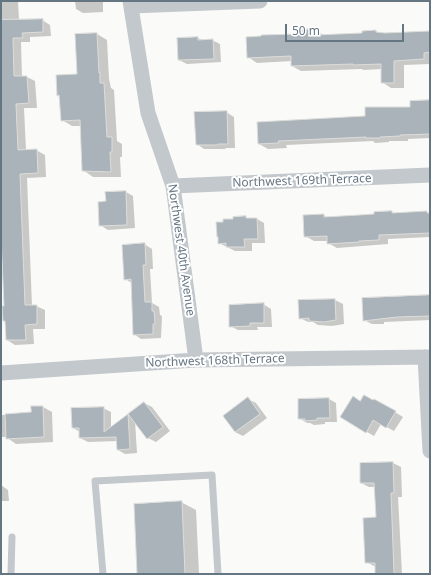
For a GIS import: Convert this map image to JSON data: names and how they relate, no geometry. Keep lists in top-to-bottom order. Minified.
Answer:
{"streets":{"street":["Northwest 169th Terrace","Northwest 40th Avenue","Northwest 168th Terrace"]},"crossings":[["Northwest 169th Terrace","Northwest 40th Avenue"],["Northwest 40th Avenue","Northwest 168th Terrace"]],"scale_bar":"50 m"}
